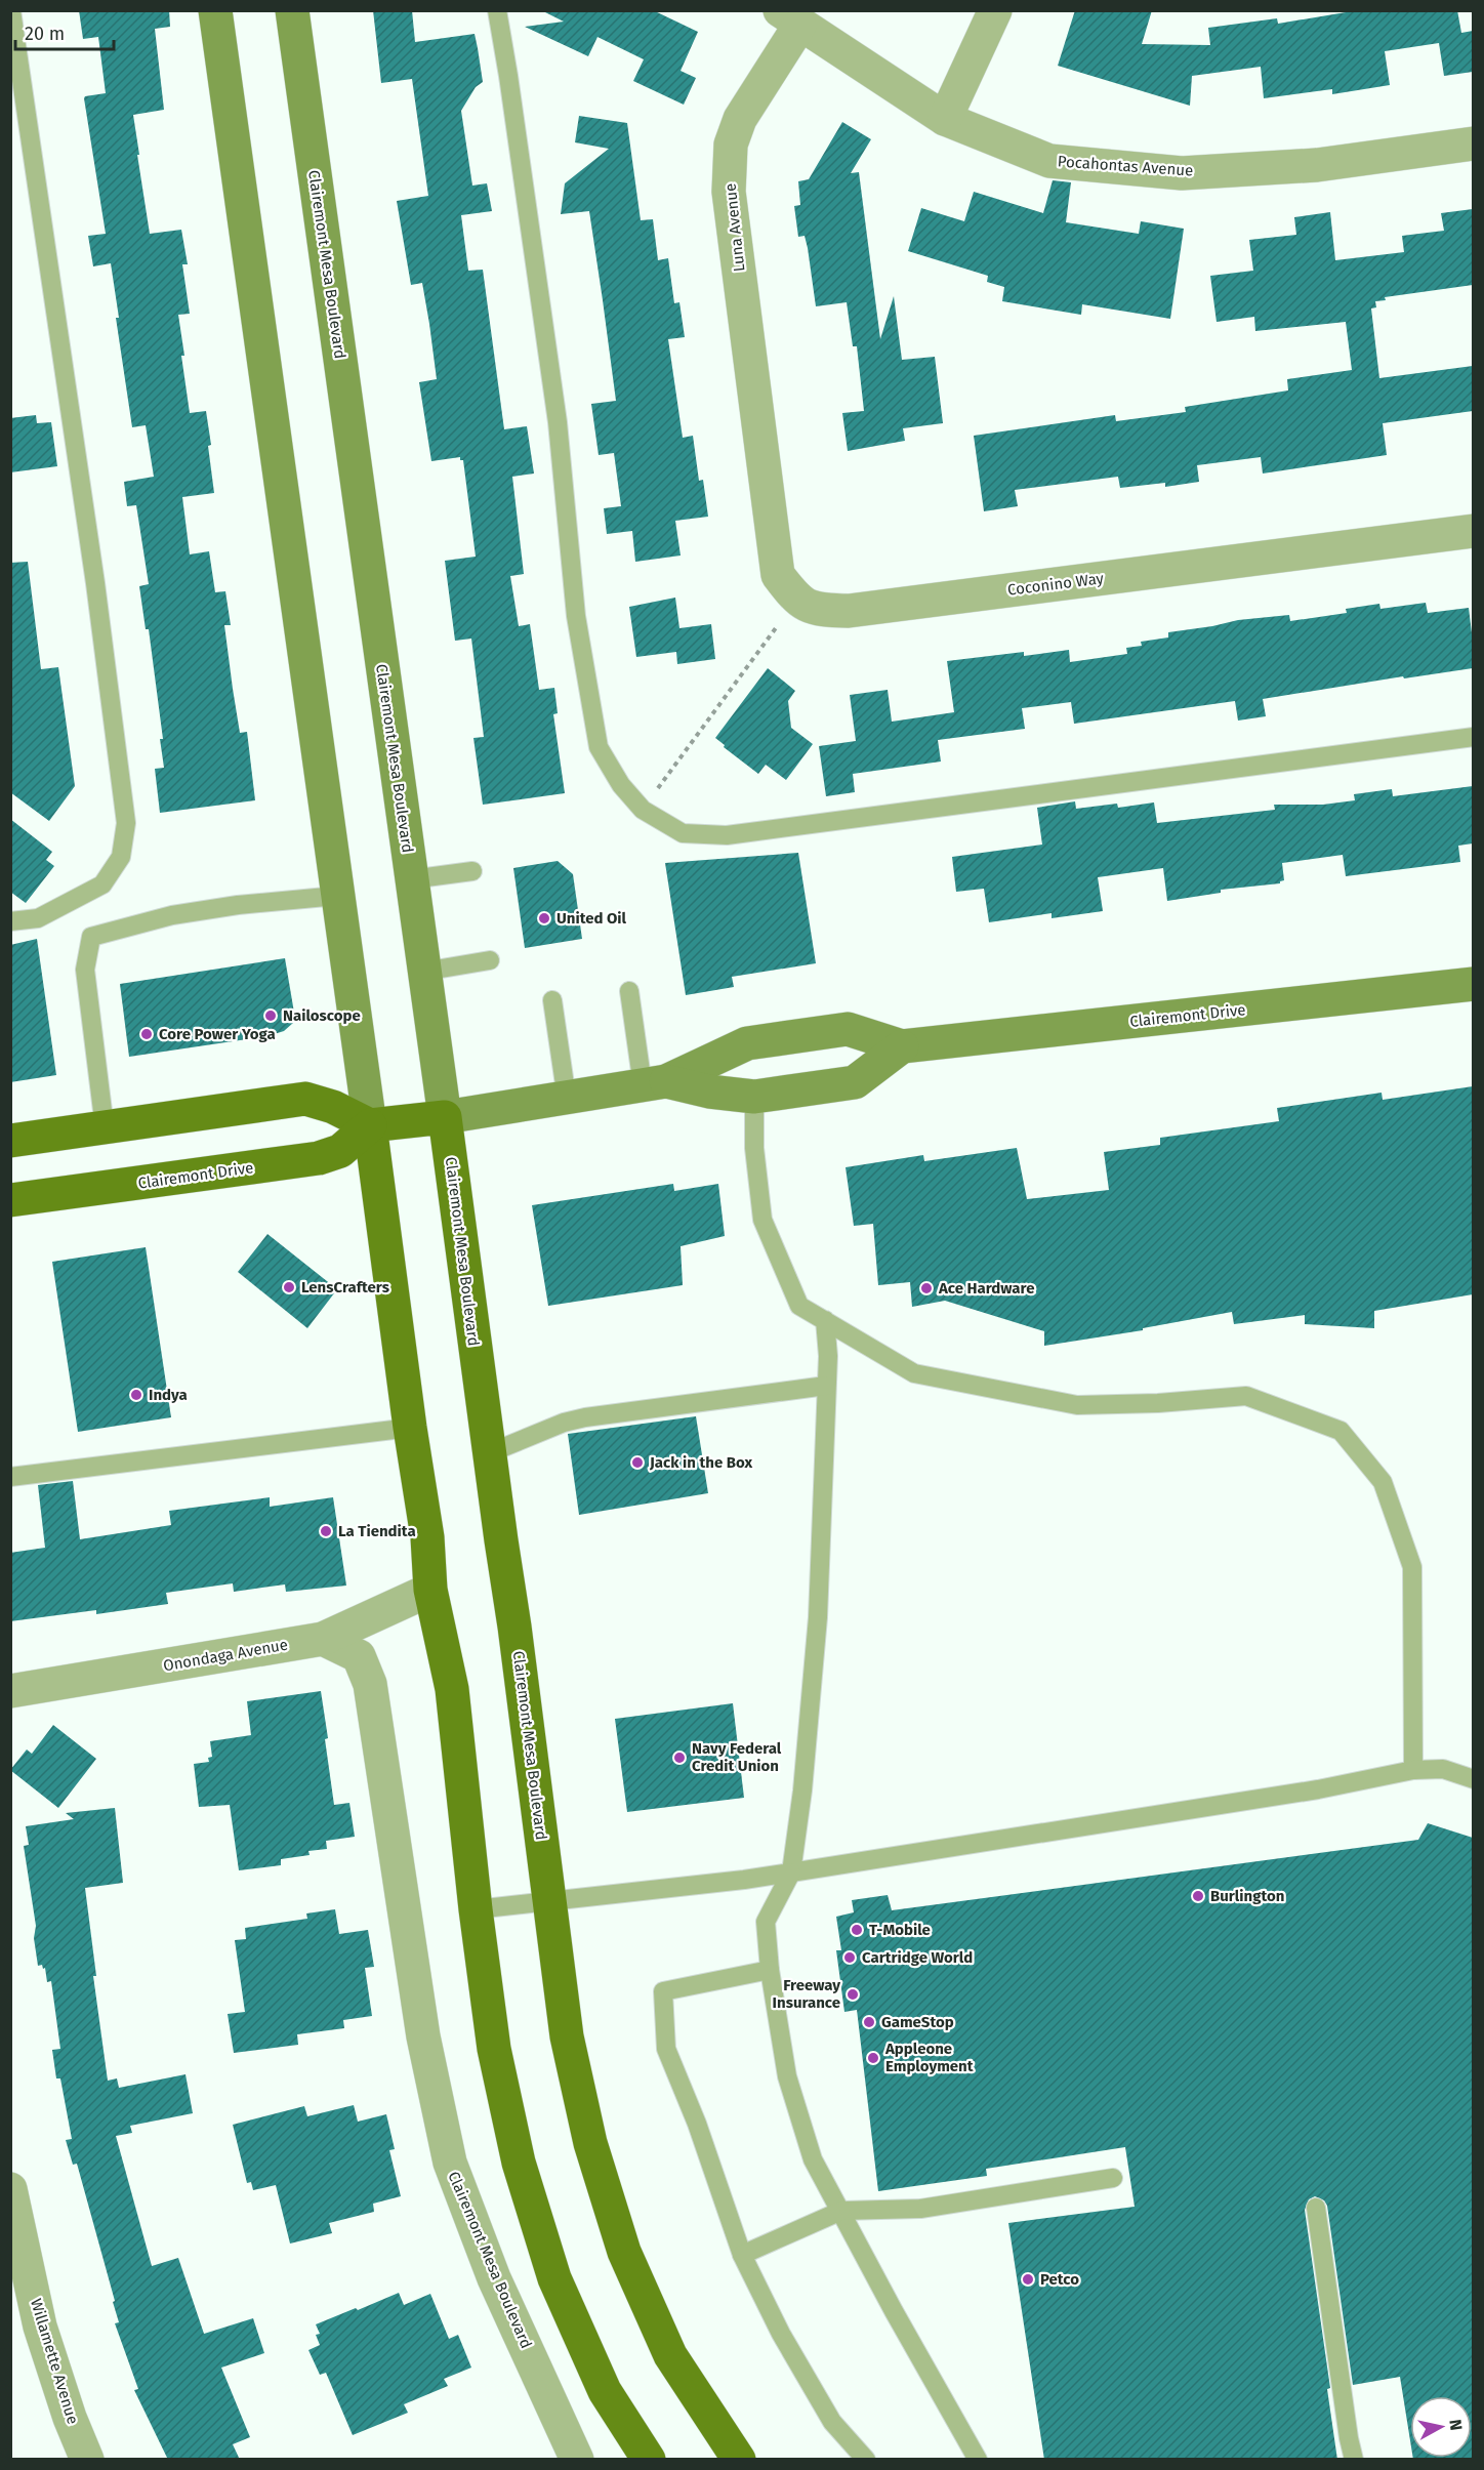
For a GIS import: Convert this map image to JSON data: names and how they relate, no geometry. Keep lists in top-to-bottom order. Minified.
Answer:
{"streets":{"main road":["Clairemont Mesa Boulevard","Clairemont Drive"],"street":["Pocahontas Avenue","Luna Avenue","Coconino Way","Onondaga Avenue","Willamette Avenue"]},"crossings":[["Pocahontas Avenue","Luna Avenue"],["Luna Avenue","Coconino Way"],["Clairemont Mesa Boulevard","Clairemont Drive"],["Clairemont Mesa Boulevard","Onondaga Avenue"]],"places":["United Oil","Nailoscope","Core Power Yoga","LensCrafters","Ace Hardware","Indya","Jack in the Box","La Tiendita","Navy Federal Credit Union","Burlington","T-Mobile","Cartridge World","Freeway Insurance","GameStop","Appleone Employment","Petco"],"scale_bar":"20 m","north":"right"}
